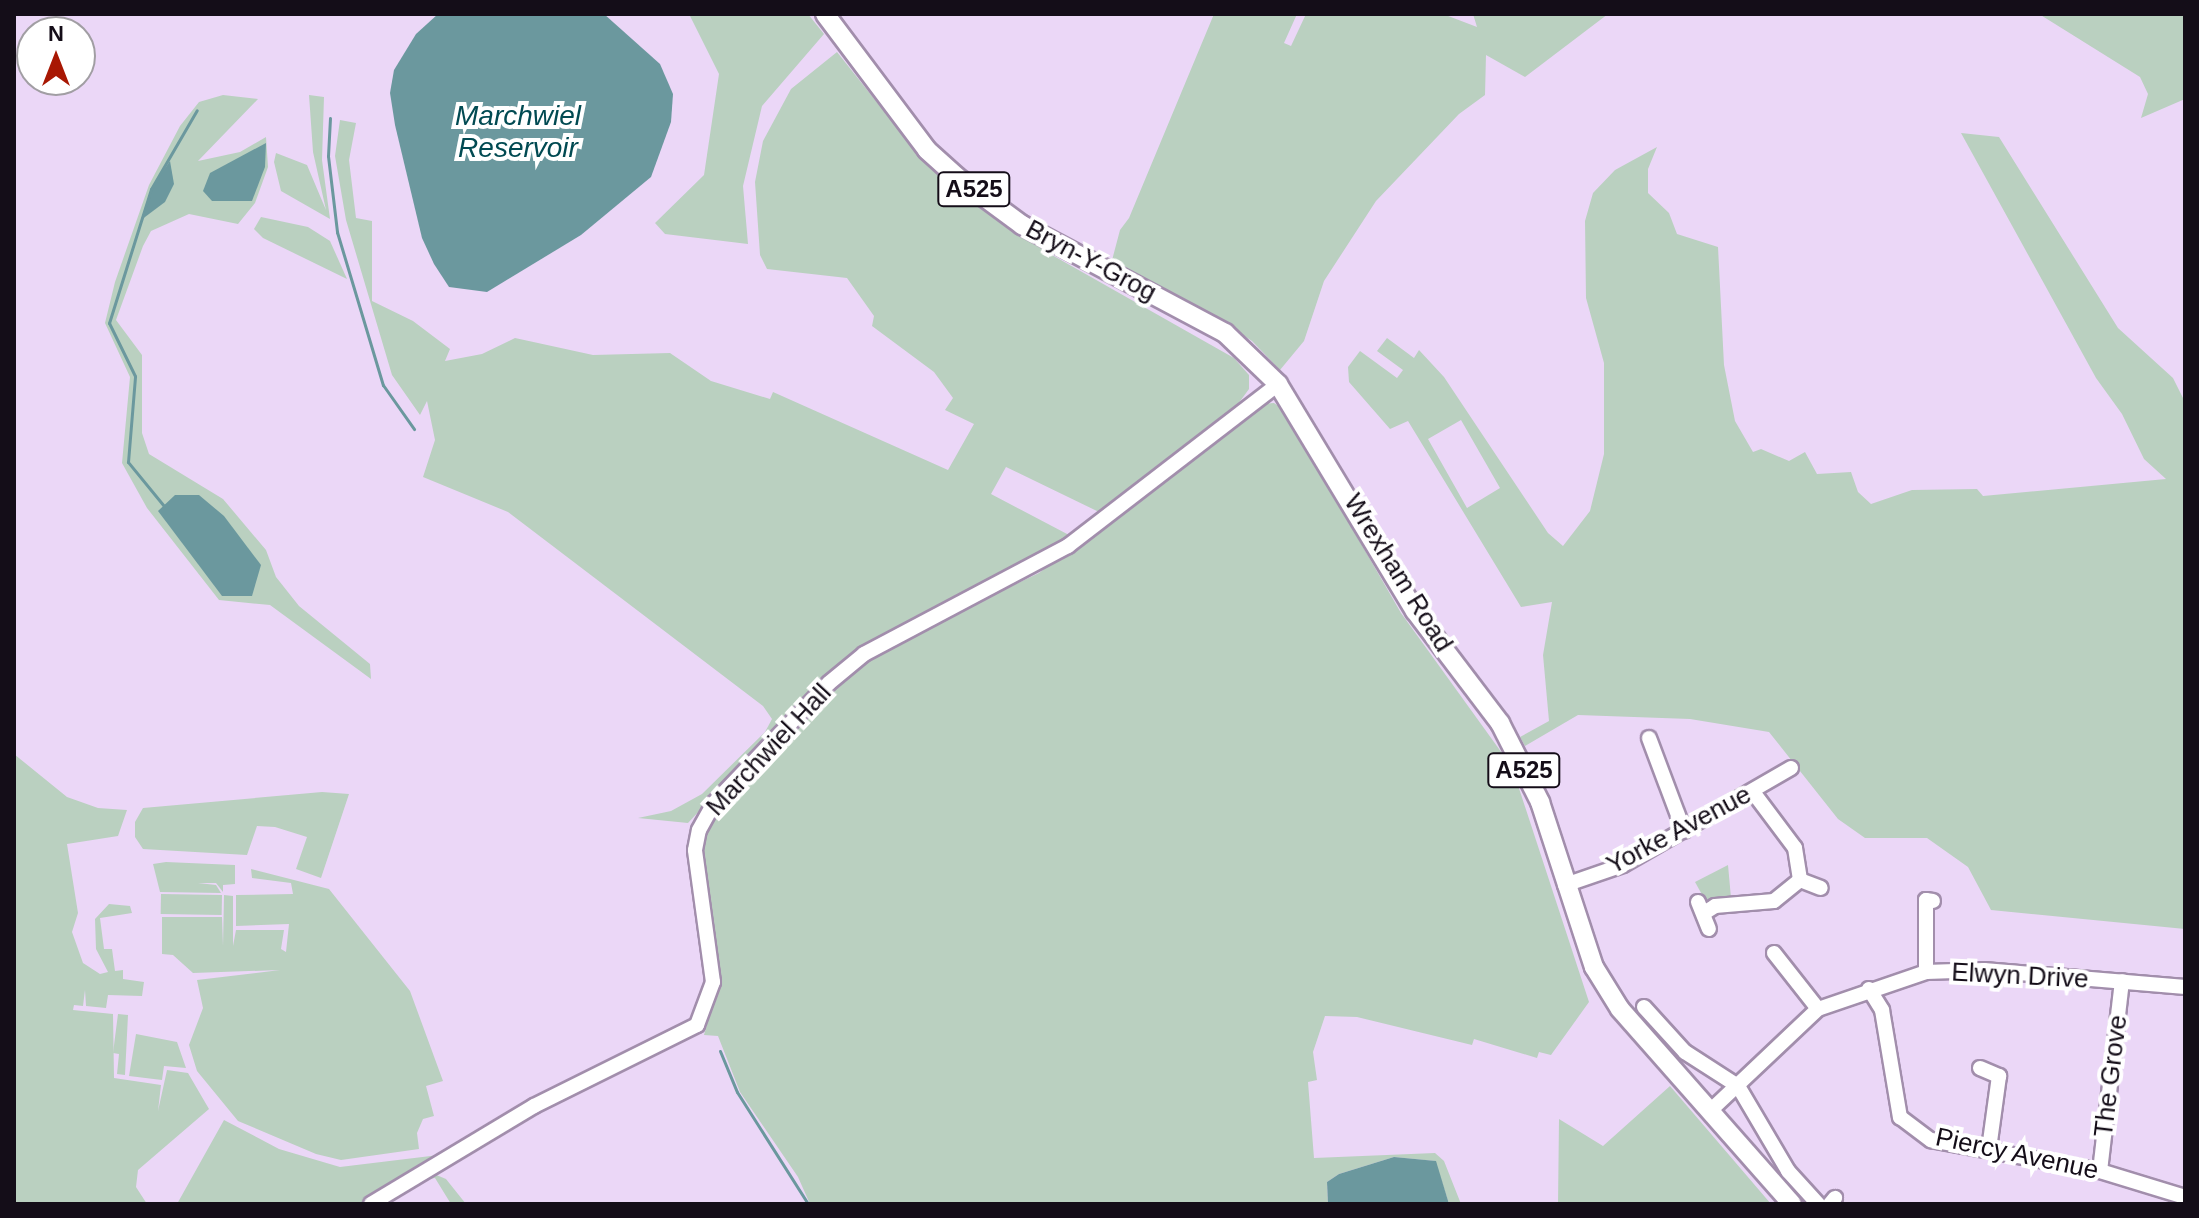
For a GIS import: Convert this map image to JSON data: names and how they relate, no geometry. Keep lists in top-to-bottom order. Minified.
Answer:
{"streets":{"main road":["A525","Bryn-Y-Grog","Wrexham Road"],"street":["Marchwiel Hall","Yorke Avenue","Elwyn Drive","The Grove","Piercy Avenue"]},"crossings":[["Bryn-Y-Grog","Wrexham Road"],["Bryn-Y-Grog","Marchwiel Hall"],["Wrexham Road","Marchwiel Hall"],["Wrexham Road","Yorke Avenue"],["Wrexham Road","Elwyn Drive"],["Elwyn Drive","The Grove"],["Elwyn Drive","Piercy Avenue"],["The Grove","Piercy Avenue"]],"water":["Marchwiel Reservoir"],"north":"top"}
